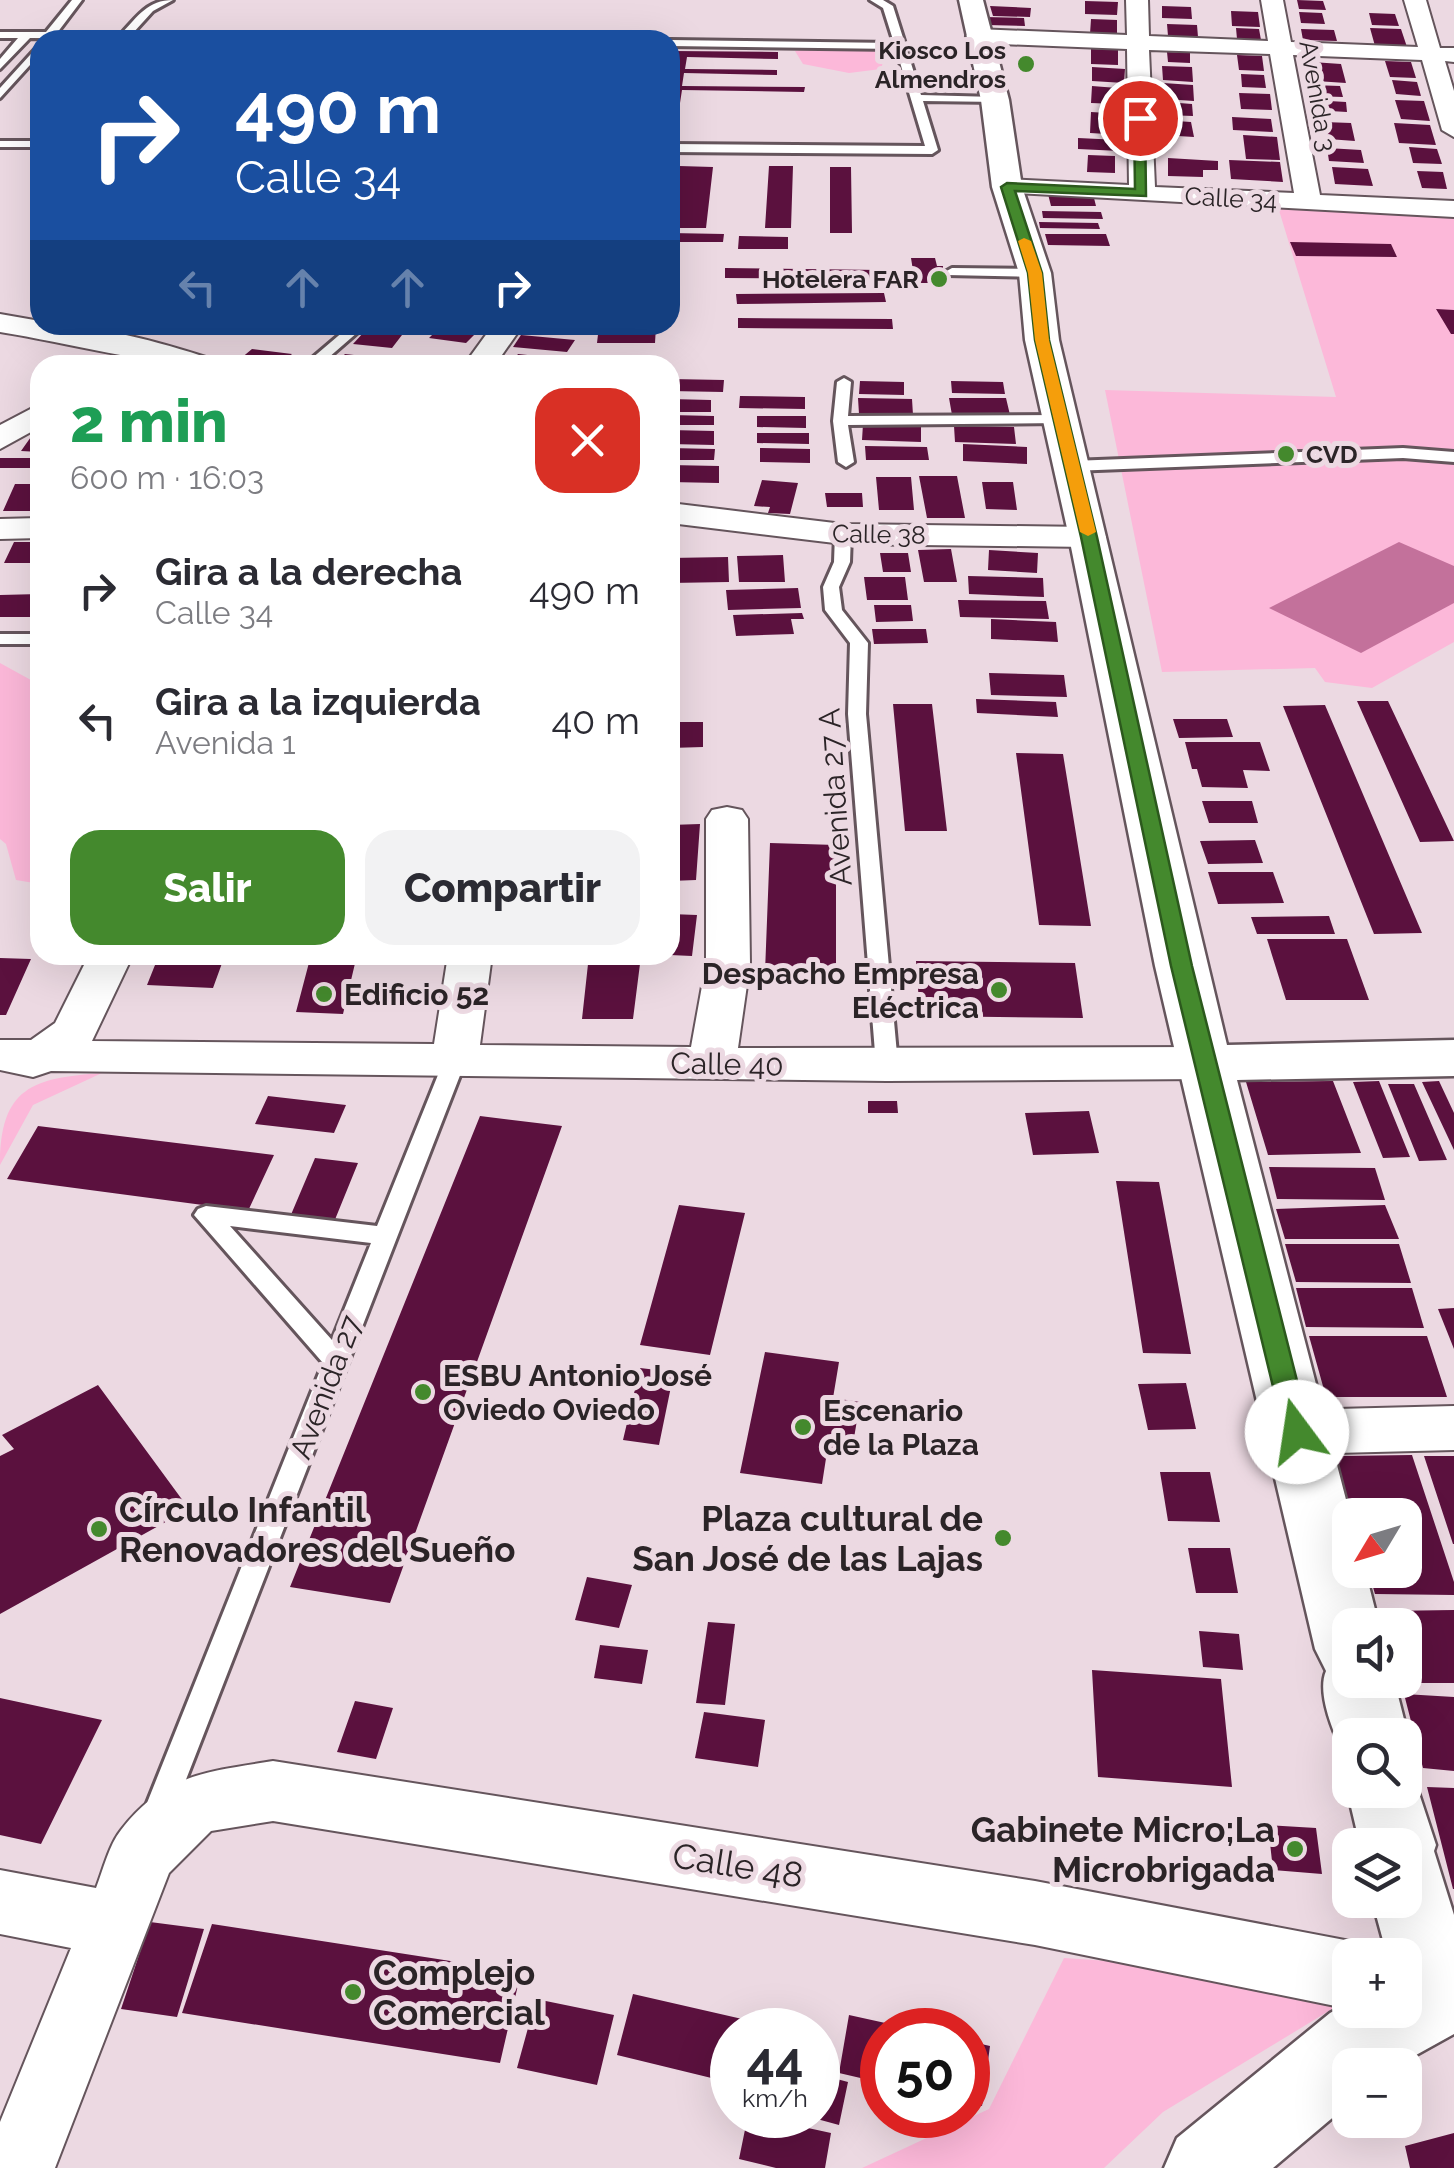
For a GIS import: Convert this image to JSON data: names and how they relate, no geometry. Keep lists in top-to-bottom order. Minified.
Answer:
{"streets":{"main road":["Calle 40"],"street":["Avenida 3","Calle 34","Calle 38","Avenida 27","Calle 48"],"lane":["Avenida 27 A"]},"crossings":[["Avenida 3","Calle 34"],["Calle 38","Avenida 27 A"],["Avenida 27 A","Calle 40"],["Calle 40","Avenida 27"],["Avenida 27","Calle 48"]],"places":["Kiosco Los Almendros","Hotelera FAR","CVD","Despacho Empresa Eléctrica","Edificio 52","ESBU Antonio José Oviedo Oviedo","Escenario de la Plaza","Círculo Infantil Renovadores del Sueño","Plaza cultural de San José de las Lajas","Gabinete Micro;La Microbrigada","Complejo Comercial"],"north":"bottom left","page":{"turn":["490 m","Calle 34"],"heading":["2 min","600 m · 16:03"],"list":[{"name":"Gira a la derecha","note":"Calle 34","value":"490 m"},{"name":"Gira a la izquierda","note":"Avenida 1","value":"40 m"}],"buttons":["Salir","Compartir"],"map_buttons":["+","−"],"speed":"44 km/h","limit":"50"}}
